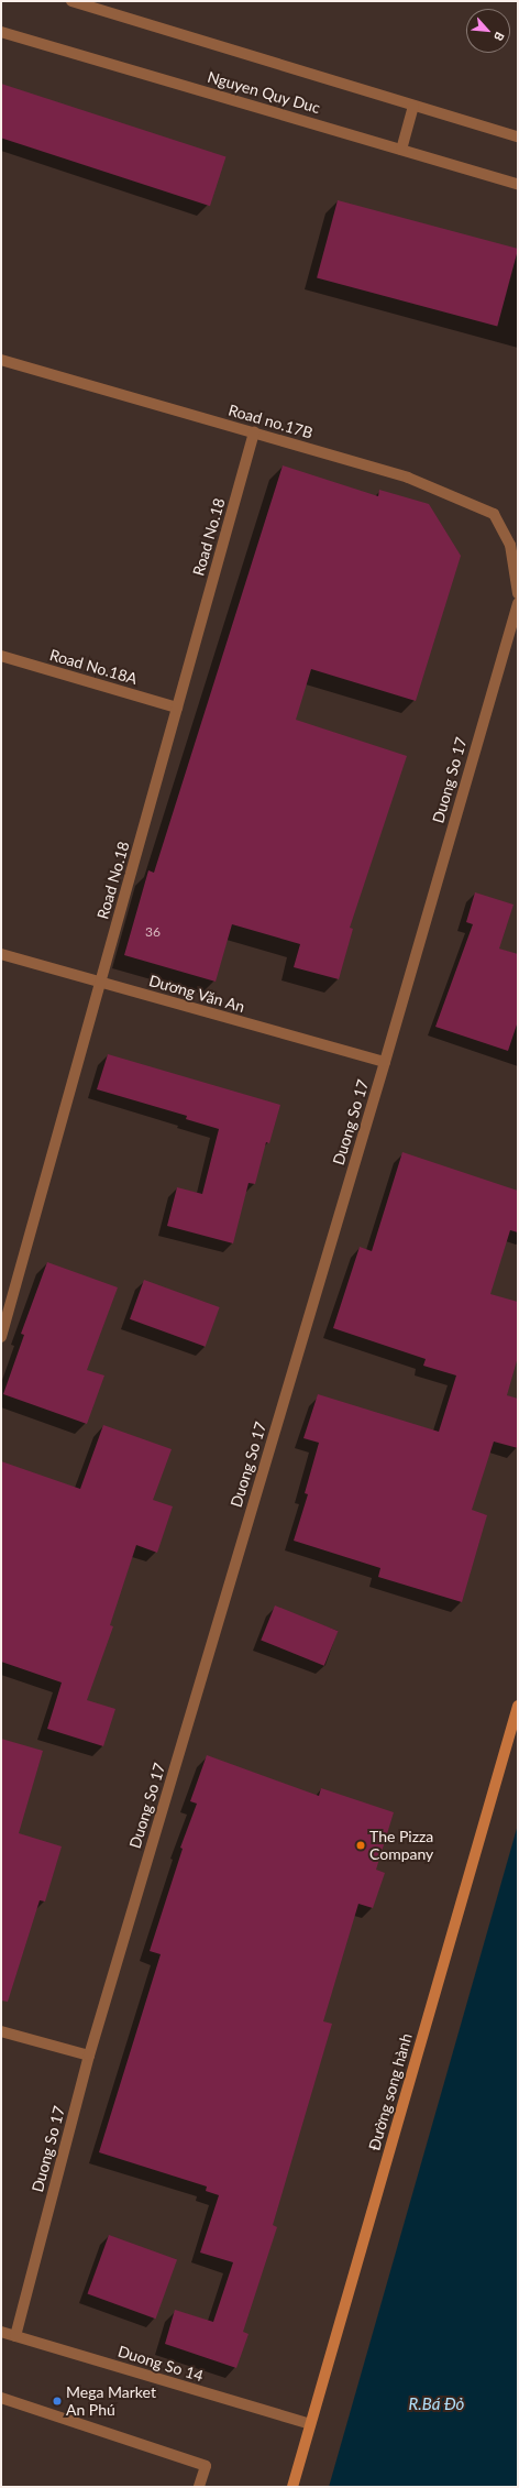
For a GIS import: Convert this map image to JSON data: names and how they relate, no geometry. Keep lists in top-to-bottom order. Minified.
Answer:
{"streets":{"main road":["Đường song hành"],"street":["Nguyen Quy Duc","Road no.17B","Road No.18","Road No.18A","Duong So 17","Dương Văn An","Duong So 14"]},"crossings":[["Road no.17B","Road No.18"],["Road No.18","Road No.18A"],["Road No.18","Dương Văn An"],["Duong So 17","Dương Văn An"],["Duong So 17","Duong So 14"],["Đường song hành","Duong So 14"]],"water":["R.Bá Đỏ"],"places":["The Pizza Company","Mega Market An Phú"],"house_numbers":["36"],"north":"bottom right"}
